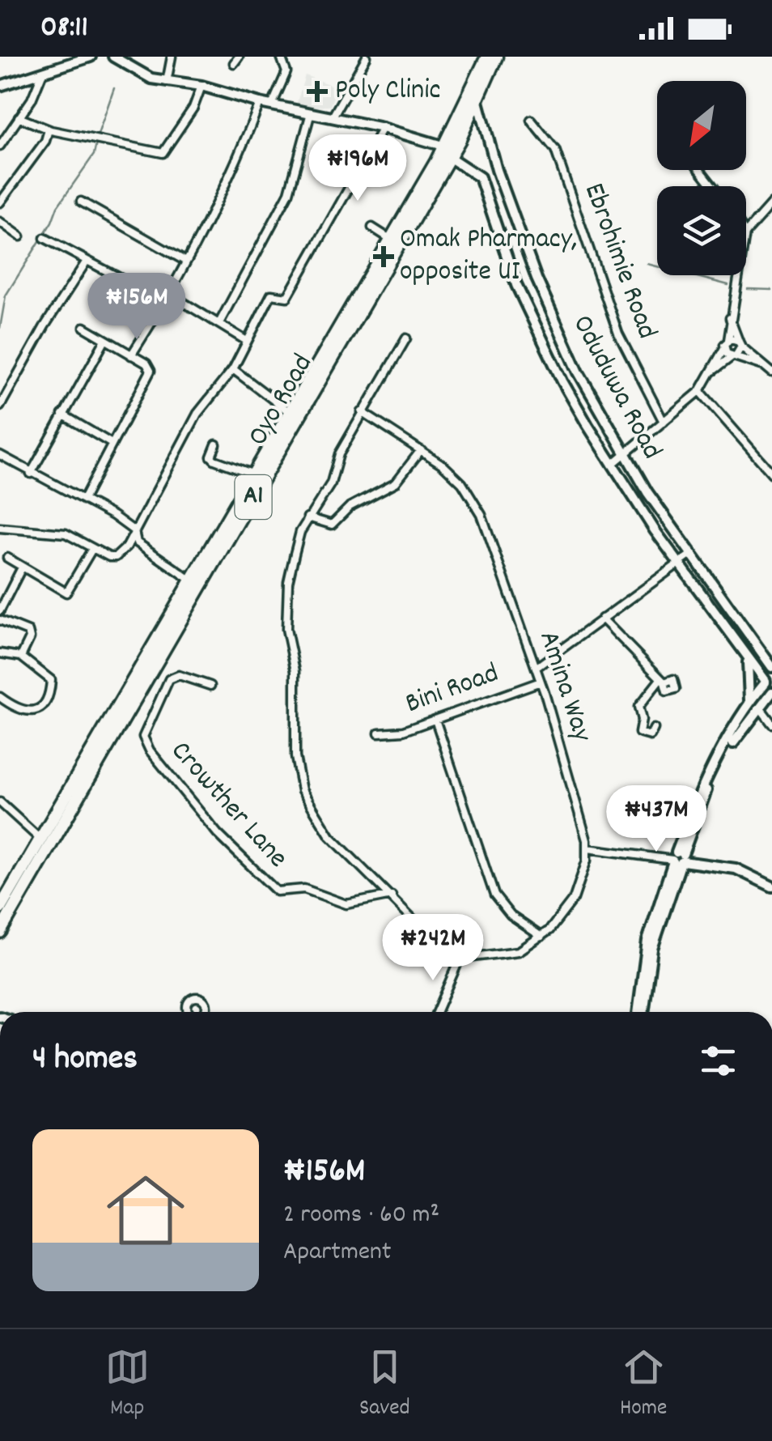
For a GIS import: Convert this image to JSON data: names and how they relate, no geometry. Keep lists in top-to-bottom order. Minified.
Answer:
{"streets":{"highway":["Oyo Road","A1"],"street":["Ebrohimie Road","Oduduwa Road","Amina Way","Bini Road","Crowther Lane"]},"crossings":[["Oduduwa Road","Oyo Road"],["Amina Way","Bini Road"]],"places":{"health":["Poly Clinic","Omak Pharmacy, opposite UI"]},"north":"bottom left","page":{"status":"08:11","price":["₦196M","₦156M","₦437M","₦242M"],"heading":"4 homes","list":[{"name":"₦156M","note":"2 rooms · 60 m² · Apartment"}],"tabs":["Map","Saved","Home"]}}
